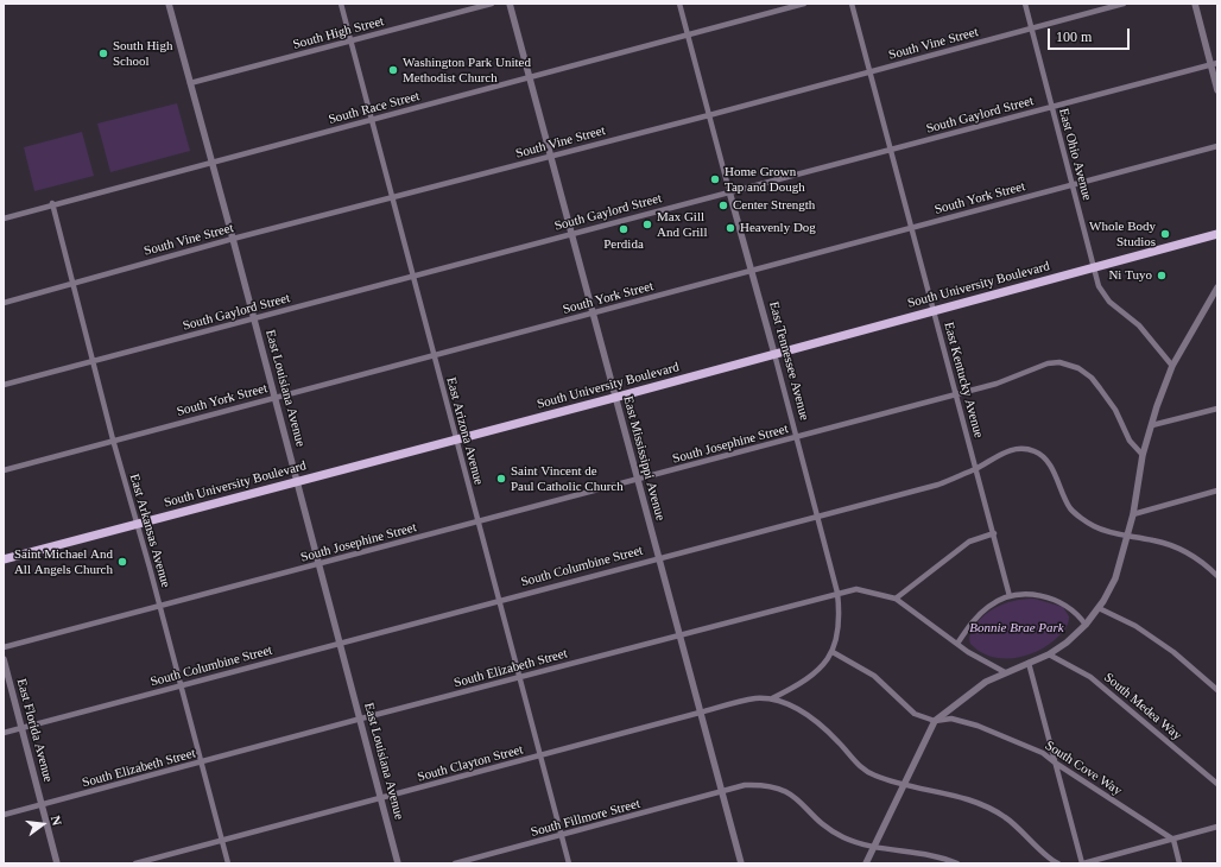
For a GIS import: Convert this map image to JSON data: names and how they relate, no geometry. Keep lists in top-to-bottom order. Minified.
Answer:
{"streets":{"main road":["South University Boulevard"],"street":["South High Street","South Vine Street","South Race Street","South Gaylord Street","East Ohio Avenue","South York Street","East Tennessee Avenue","East Kentucky Avenue","East Louisiana Avenue","East Arizona Avenue","South Josephine Street","East Mississippi Avenue","East Arkansas Avenue","South Columbine Street","South Elizabeth Street","South Medea Way","East Florida Avenue","South Clayton Street","South Cove Way","South Fillmore Street"]},"crossings":[["South High Street","East Louisiana Avenue"],["South High Street","East Arizona Avenue"],["South Vine Street","East Ohio Avenue"],["South Vine Street","East Tennessee Avenue"],["South Vine Street","East Kentucky Avenue"],["South Vine Street","East Louisiana Avenue"],["South Vine Street","East Arizona Avenue"],["South Vine Street","East Mississippi Avenue"],["South Vine Street","East Arkansas Avenue"],["South Race Street","East Tennessee Avenue"],["South Race Street","East Louisiana Avenue"],["South Race Street","East Arizona Avenue"],["South Race Street","East Mississippi Avenue"],["South Race Street","East Arkansas Avenue"],["South Gaylord Street","East Ohio Avenue"],["South Gaylord Street","East Tennessee Avenue"],["South Gaylord Street","East Kentucky Avenue"],["South Gaylord Street","East Louisiana Avenue"],["South Gaylord Street","East Arizona Avenue"],["South Gaylord Street","East Mississippi Avenue"],["South Gaylord Street","East Arkansas Avenue"],["East Ohio Avenue","South York Street"],["East Ohio Avenue","South University Boulevard"],["South York Street","East Tennessee Avenue"],["South York Street","East Kentucky Avenue"],["South York Street","East Louisiana Avenue"],["South York Street","East Arizona Avenue"],["South York Street","East Mississippi Avenue"],["South York Street","East Arkansas Avenue"],["South University Boulevard","East Tennessee Avenue"],["South University Boulevard","East Kentucky Avenue"],["South University Boulevard","East Louisiana Avenue"],["South University Boulevard","East Arizona Avenue"],["South University Boulevard","East Mississippi Avenue"],["South University Boulevard","East Arkansas Avenue"],["East Tennessee Avenue","South Josephine Street"],["East Tennessee Avenue","South Columbine Street"],["East Tennessee Avenue","South Elizabeth Street"],["East Tennessee Avenue","South Clayton Street"],["East Tennessee Avenue","South Cove Way"],["East Kentucky Avenue","South Josephine Street"],["East Kentucky Avenue","South Columbine Street"],["East Louisiana Avenue","South Josephine Street"],["East Louisiana Avenue","South Columbine Street"],["East Louisiana Avenue","South Elizabeth Street"],["East Louisiana Avenue","South Clayton Street"],["East Arizona Avenue","South Josephine Street"],["East Arizona Avenue","South Columbine Street"],["East Arizona Avenue","South Elizabeth Street"],["East Arizona Avenue","South Clayton Street"],["East Arizona Avenue","South Fillmore Street"],["South Josephine Street","East Mississippi Avenue"],["South Josephine Street","East Arkansas Avenue"],["East Mississippi Avenue","South Columbine Street"],["East Mississippi Avenue","South Elizabeth Street"],["East Mississippi Avenue","South Clayton Street"],["East Mississippi Avenue","South Fillmore Street"],["East Arkansas Avenue","South Columbine Street"],["East Arkansas Avenue","South Elizabeth Street"],["East Arkansas Avenue","South Clayton Street"],["South Columbine Street","East Florida Avenue"],["South Elizabeth Street","East Florida Avenue"]],"parks":["Bonnie Brae Park"],"places":["South High School","Washington Park United Methodist Church","Home Grown Tap and Dough","Center Strength","Max Gill And Grill","Heavenly Dog","Perdida","Whole Body Studios","Ni Tuyo","Saint Vincent de Paul Catholic Church","Saint Michael And All Angels Church"],"scale_bar":"100 m","north":"right"}
